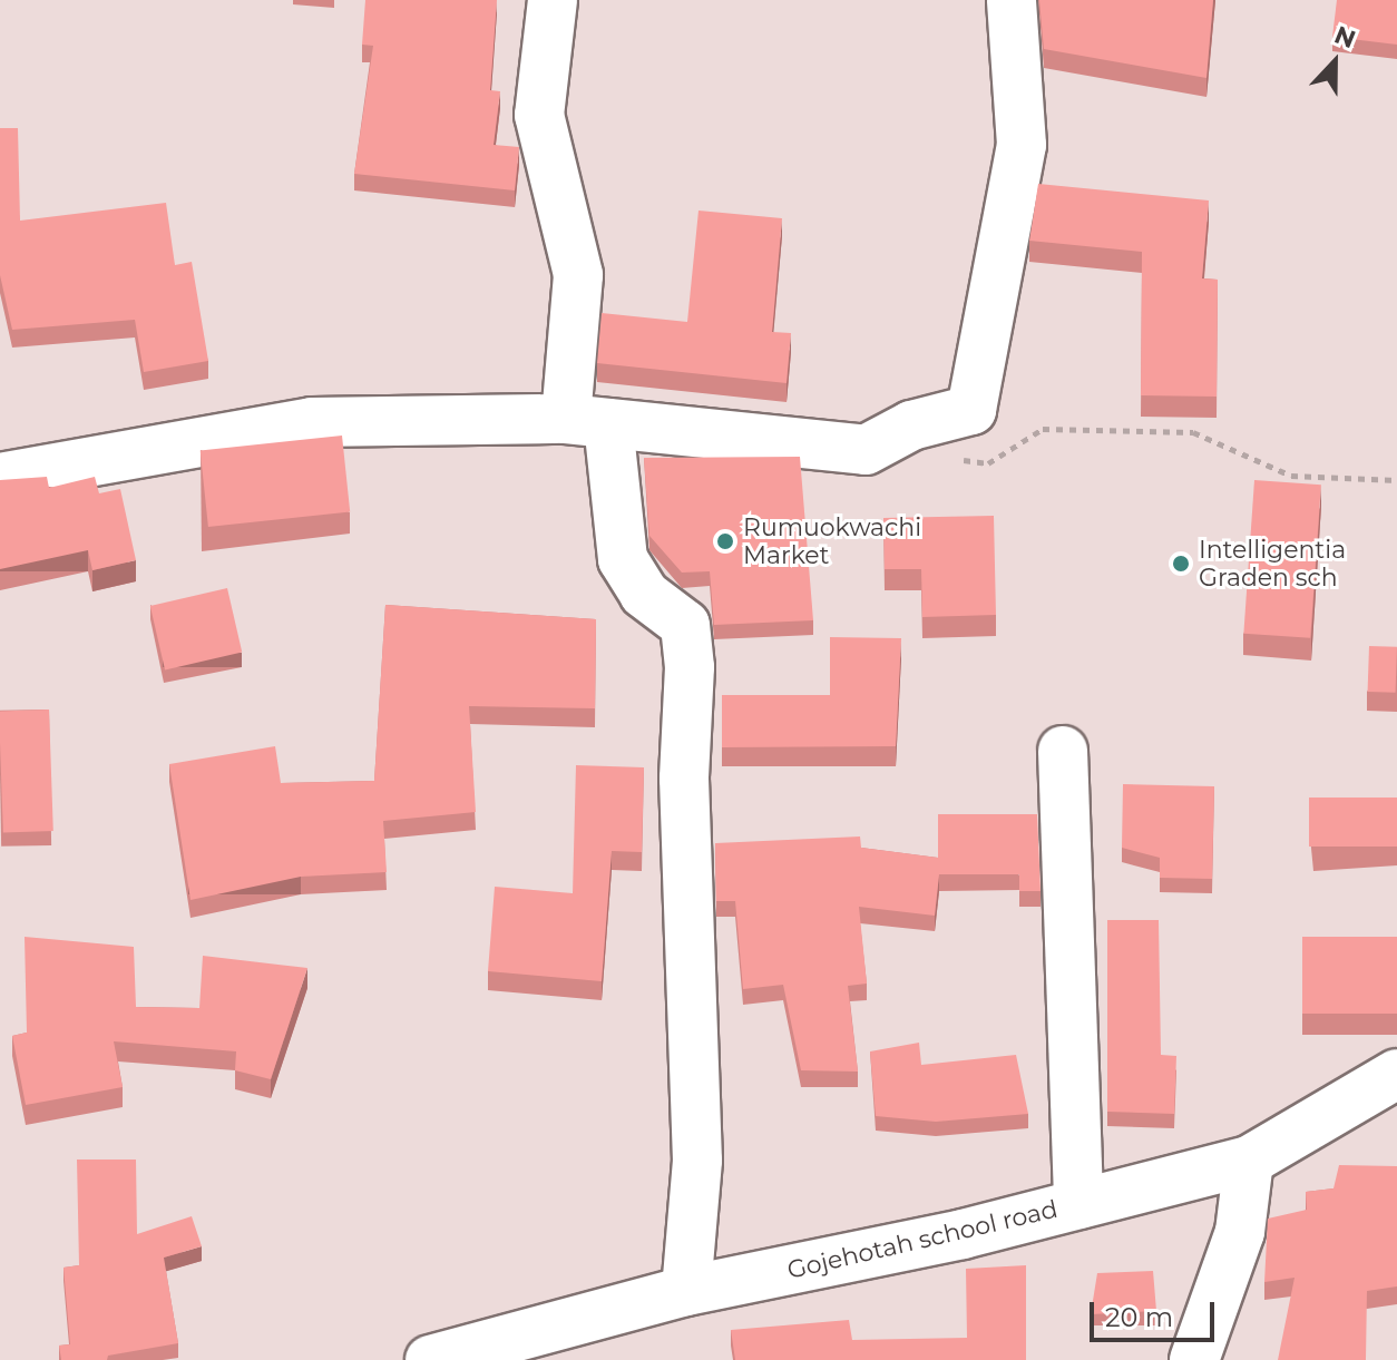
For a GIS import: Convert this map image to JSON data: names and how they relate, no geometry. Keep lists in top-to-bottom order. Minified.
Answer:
{"streets":{"street":["Gojehotah school road"]},"places":["Rumuokwachi Market","Intelligentia Graden sch"],"scale_bar":"20 m","north":"top"}
